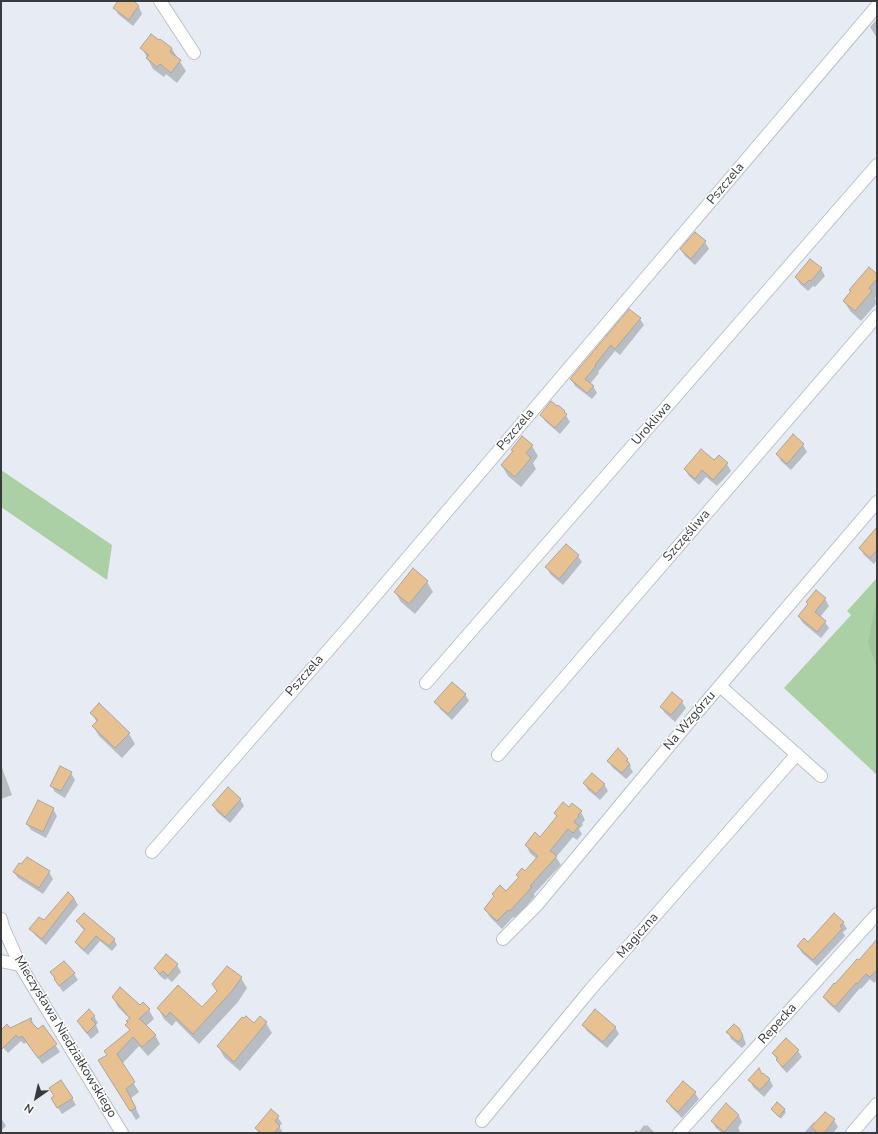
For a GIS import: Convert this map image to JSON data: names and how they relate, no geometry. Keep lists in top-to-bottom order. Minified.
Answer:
{"streets":{"street":["Pszczela","Urokliwa","Szczęśliwa","Na Wzgórzu","Magiczna","Repecka","Mieczysława Niedziałkowskiego"]},"north":"bottom left"}
